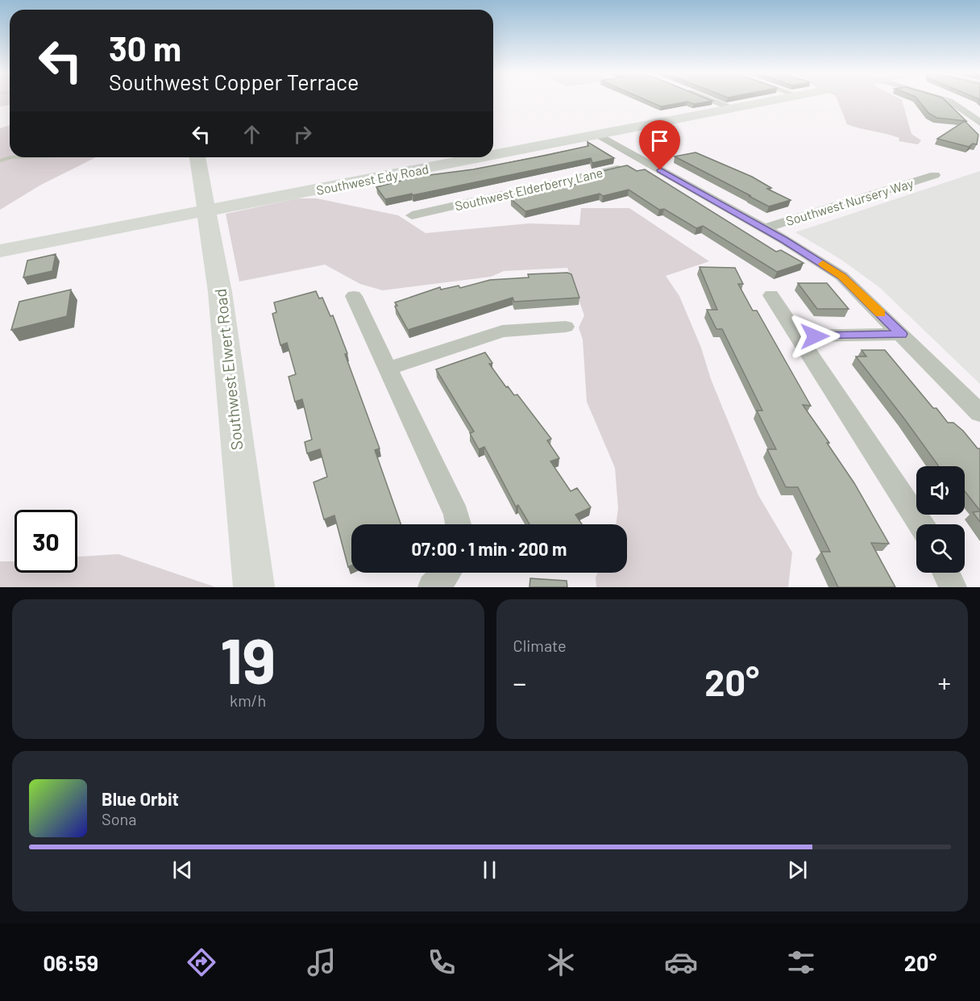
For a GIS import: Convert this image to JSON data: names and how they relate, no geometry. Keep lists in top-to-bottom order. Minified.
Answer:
{"streets":{"main road":["Southwest Edy Road","Southwest Elwert Road"],"street":["Southwest Elderberry Lane","Southwest Nursery Way"]},"crossings":[["Southwest Edy Road","Southwest Elwert Road"]],"page":{"turn":["30 m","Southwest Copper Terrace"],"limit":"30","trip":"07:00 · 1 min · 200 m","tile":[["19","km/h"],"Climate"],"heat":["−","20°","+"],"song":["Blue Orbit","Sona"],"tabs":["06:59","20°"]}}
